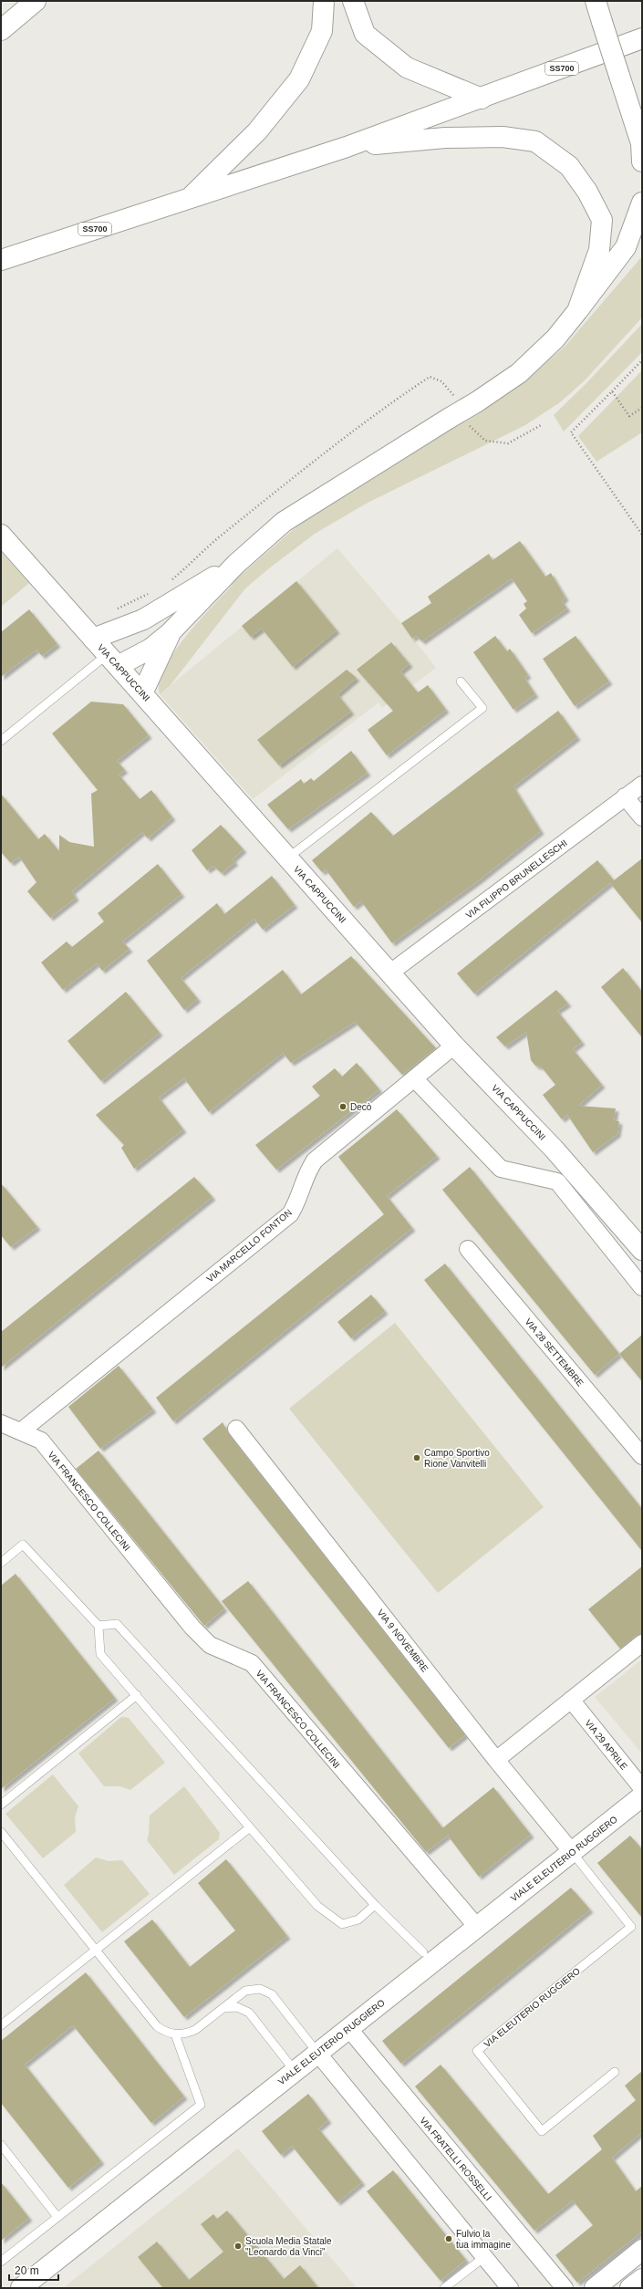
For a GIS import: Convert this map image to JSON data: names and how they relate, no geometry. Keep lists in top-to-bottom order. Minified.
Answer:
{"streets":{"main road":["SS700","VIA CAPPUCCINI","VIALE ELEUTERIO RUGGIERO"],"street":["VIA FILIPPO BRUNELLESCHI","VIA MARCELLO FONTON","VIA 28 SETTEMBRE","VIA FRANCESCO COLLECINI","VIA 9 NOVEMBRE","VIA 29 APRILE","VIA FRATELLI ROSSELLI"],"lane":["VIA ELEUTERIO RUGGIERO"]},"crossings":[["VIA CAPPUCCINI","VIA FILIPPO BRUNELLESCHI"],["VIA CAPPUCCINI","VIA MARCELLO FONTON"],["VIA MARCELLO FONTON","VIA FRANCESCO COLLECINI"],["VIA FRANCESCO COLLECINI","VIALE ELEUTERIO RUGGIERO"],["VIA 9 NOVEMBRE","VIALE ELEUTERIO RUGGIERO"],["VIA 9 NOVEMBRE","VIA ELEUTERIO RUGGIERO"],["VIA 29 APRILE","VIALE ELEUTERIO RUGGIERO"],["VIALE ELEUTERIO RUGGIERO","VIA ELEUTERIO RUGGIERO"],["VIALE ELEUTERIO RUGGIERO","VIA FRATELLI ROSSELLI"]],"places":["Decò","Campo Sportivo Rione Vanvitelli","Fulvio la tua immagine","Scuola Media Statale \"Leonardo da Vinci\""],"scale_bar":"20 m"}
